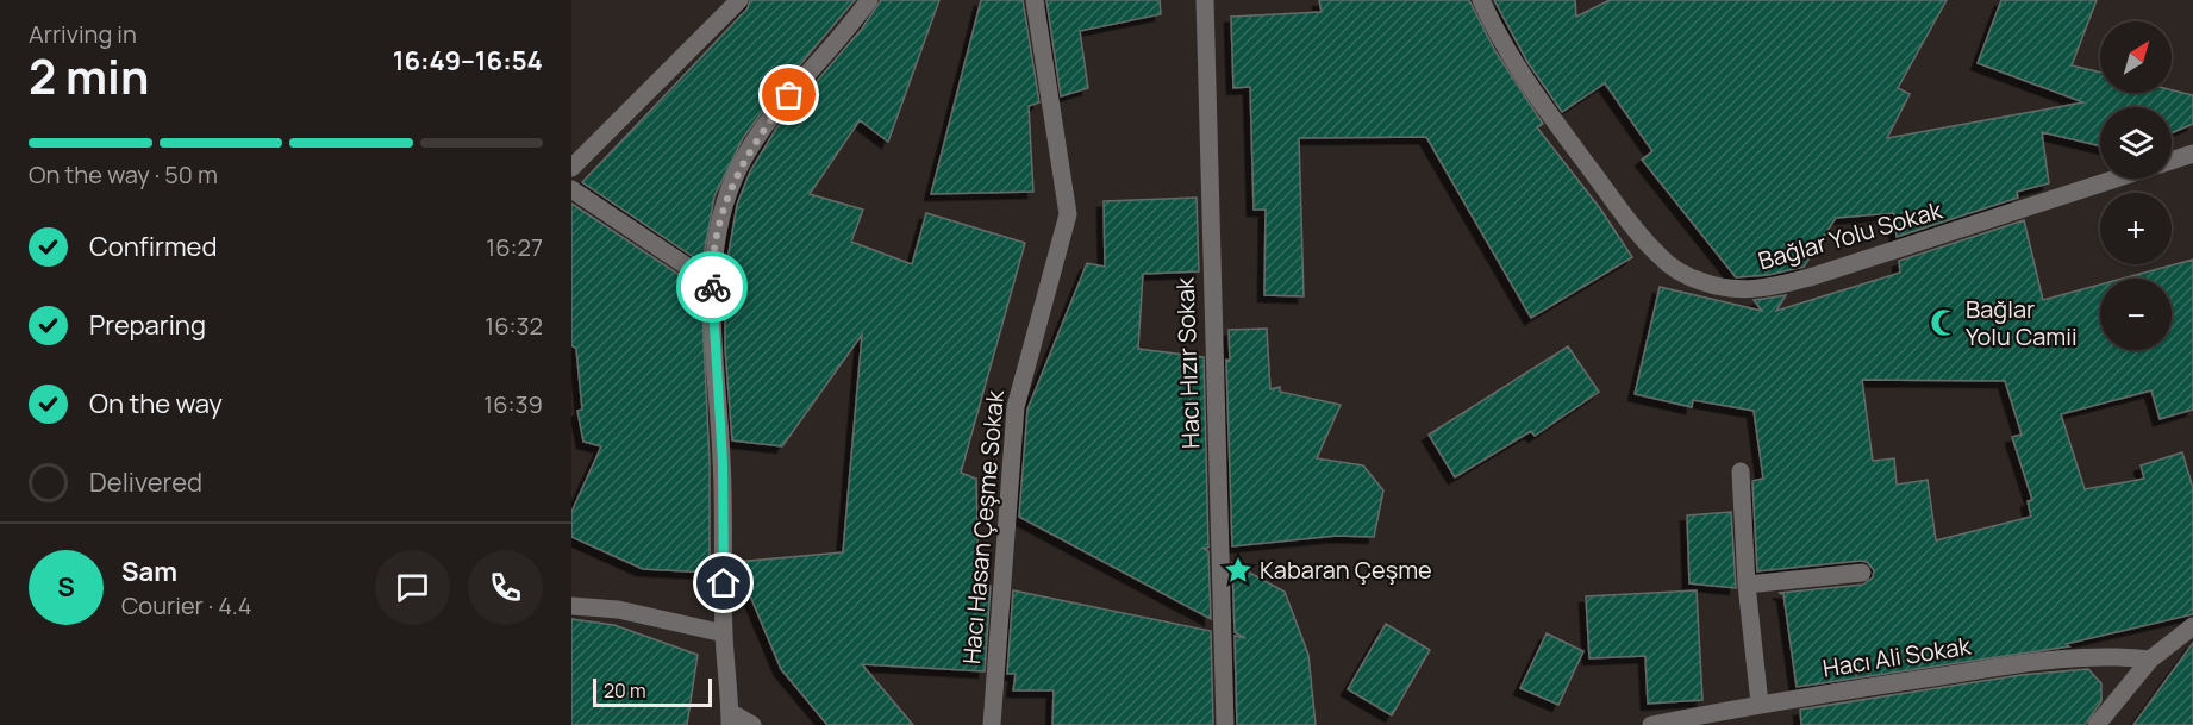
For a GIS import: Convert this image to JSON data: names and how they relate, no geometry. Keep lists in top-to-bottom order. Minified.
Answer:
{"streets":{"street":["Bağlar Yolu Sokak","Hacı Hızır Sokak","Hacı Hasan Çeşme Sokak","Hacı Ali Sokak"]},"places":{"mosque":["Bağlar Yolu Camii"],"place":["Kabaran Çeşme"]},"scale_bar":"20 m","north":"top right","page":{"heading":["2 min","Arriving in","16:49–16:54"],"panel":["Sam","Courier · 4.4"],"map_buttons":["+","−"],"bar":"On the way · 50 m","list":[["Confirmed","16:27"],["Preparing","16:32"],["On the way","16:39"],"Delivered"],"round":"S","scale":"20 m"}}
